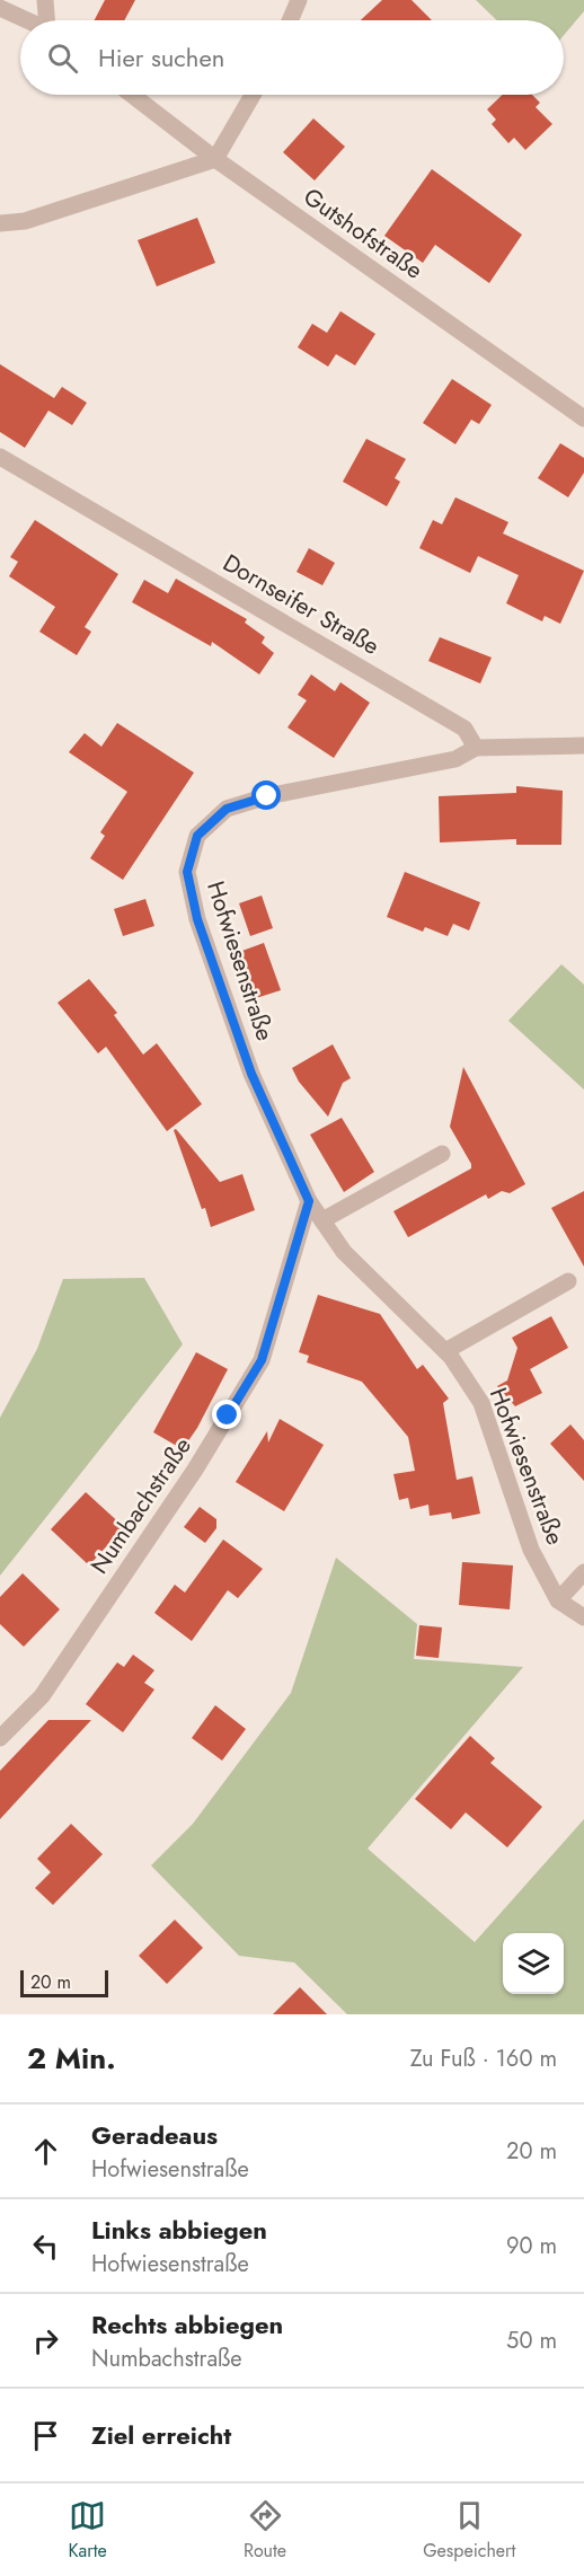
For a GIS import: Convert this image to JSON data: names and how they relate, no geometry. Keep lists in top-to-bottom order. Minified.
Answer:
{"streets":{"street":["Gutshofstraße","Dornseifer Straße","Hofwiesenstraße","Numbachstraße"]},"crossings":[["Dornseifer Straße","Hofwiesenstraße"],["Hofwiesenstraße","Numbachstraße"]],"scale_bar":"20 m","page":{"search":"Hier suchen","scale":"20 m","heading":["2 Min.","Zu Fuß · 160 m"],"list":[["Geradeaus","Hofwiesenstraße","20 m"],["Links abbiegen","Hofwiesenstraße","90 m"],["Rechts abbiegen","Numbachstraße","50 m"],"Ziel erreicht"],"nav":["Karte","Route","Gespeichert"]}}
